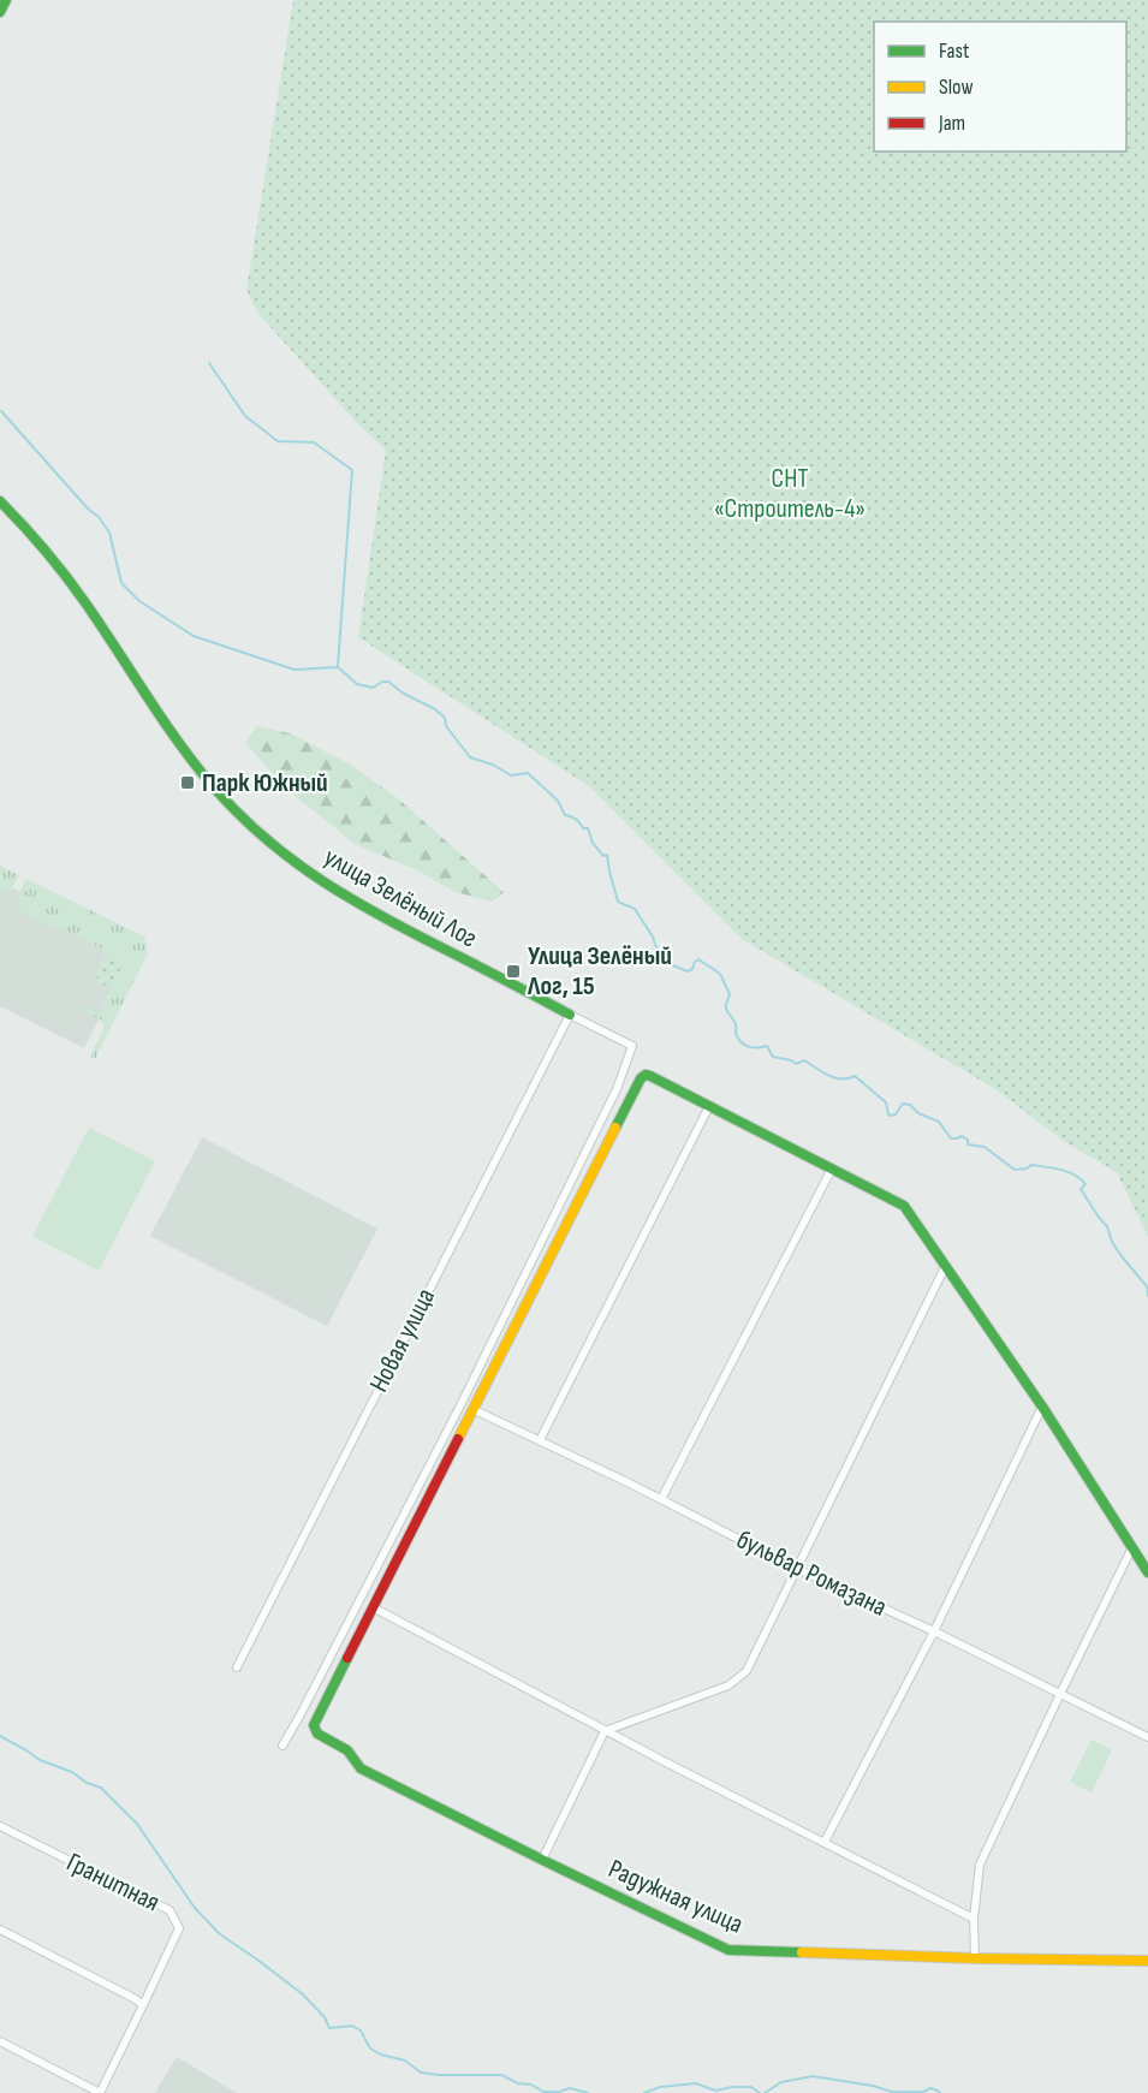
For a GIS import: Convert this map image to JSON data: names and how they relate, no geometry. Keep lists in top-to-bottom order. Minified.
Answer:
{"streets":{"street":["улица Зелёный Лог","Новая улица","бульвар Ромазана","Гранитная","Радужная улица"]},"crossings":[["улица Зелёный Лог","Новая улица"]],"parks":["СНТ «Строитель-4»"],"places":{"transit":["Парк Южный","Улица Зелёный Лог, 15"]},"legend":["Fast","Slow","Jam"]}
